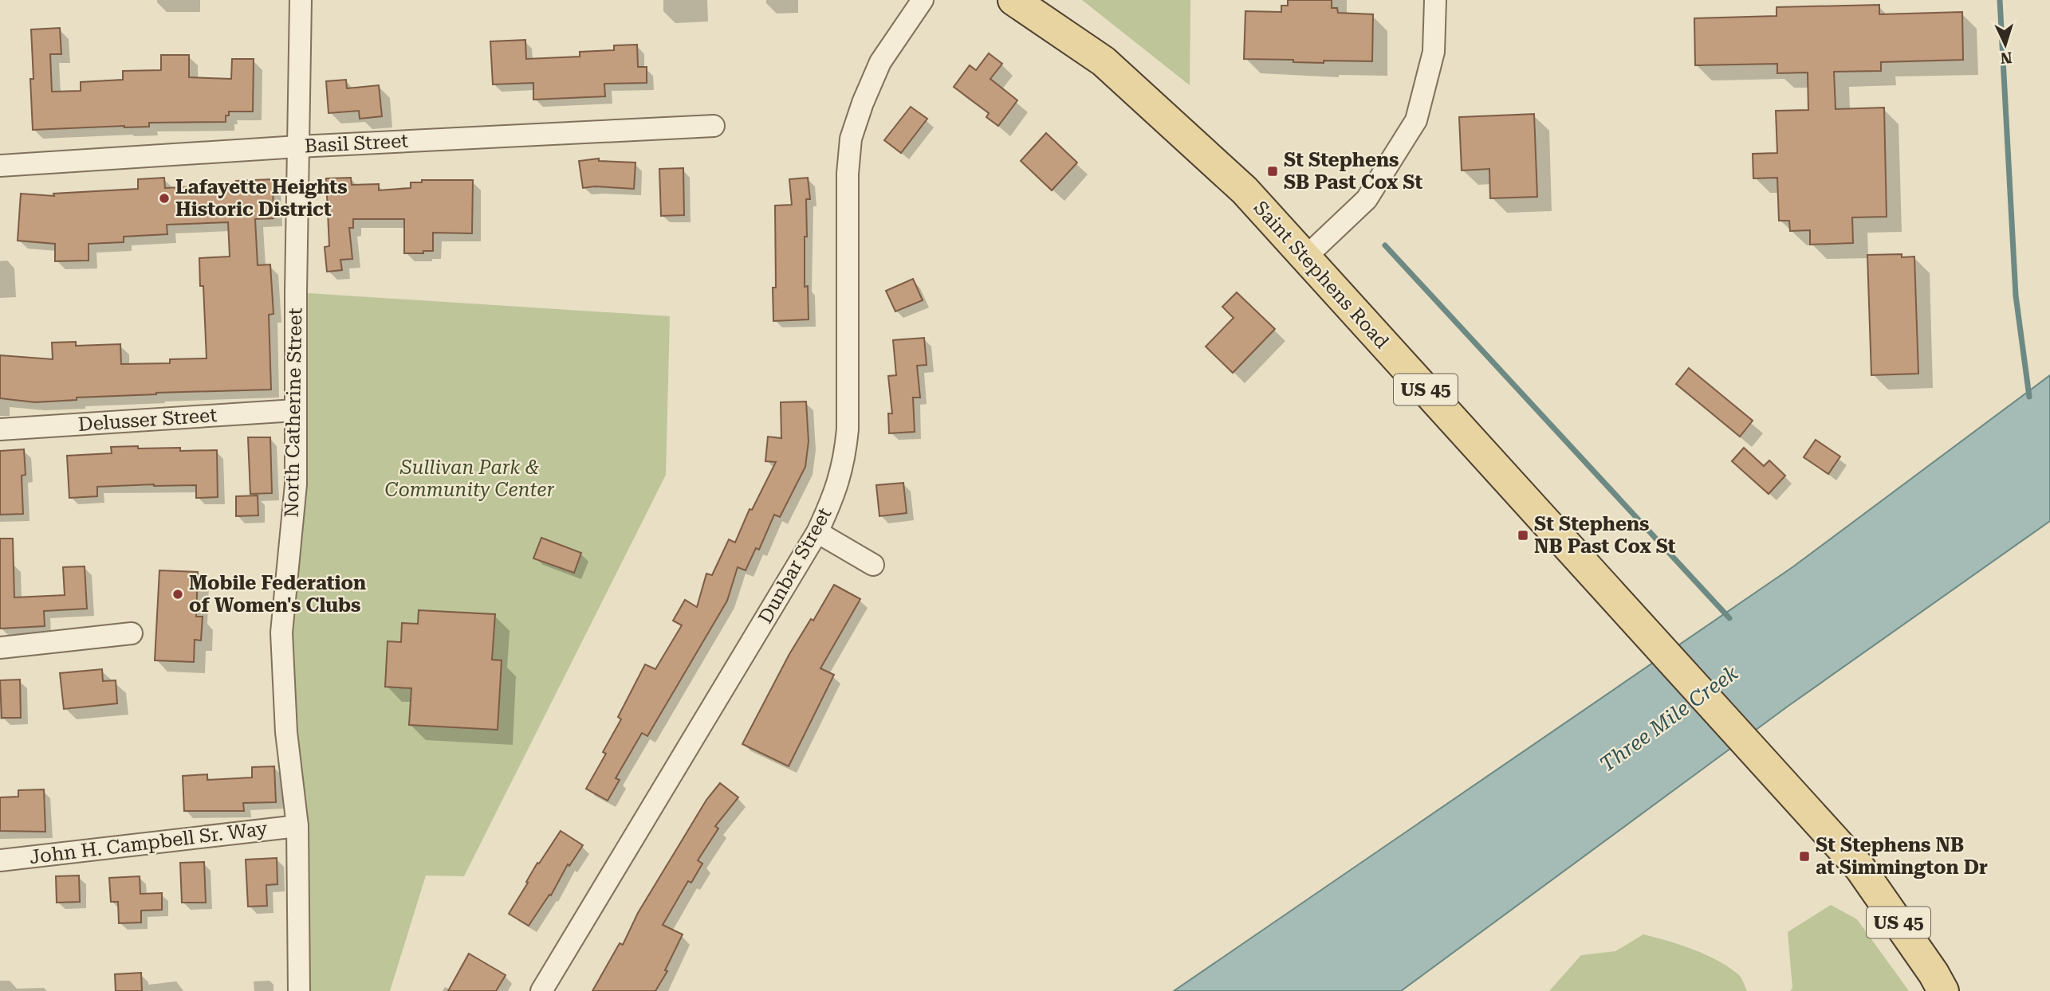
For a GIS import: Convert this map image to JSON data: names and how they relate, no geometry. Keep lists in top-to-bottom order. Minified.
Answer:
{"streets":{"main road":["Saint Stephens Road","US 45"],"street":["Basil Street","North Catherine Street","Delusser Street","Dunbar Street","John H. Campbell Sr. Way"]},"crossings":[["Basil Street","North Catherine Street"],["North Catherine Street","Delusser Street"],["North Catherine Street","John H. Campbell Sr. Way"]],"water":["Three Mile Creek"],"parks":["Sullivan Park & Community Center"],"places":{"transit":["St Stephens SB Past Cox St","St Stephens NB Past Cox St","St Stephens NB at Simmington Dr"],"other":["Lafayette Heights Historic District","Mobile Federation of Women's Clubs"]},"north":"bottom"}
